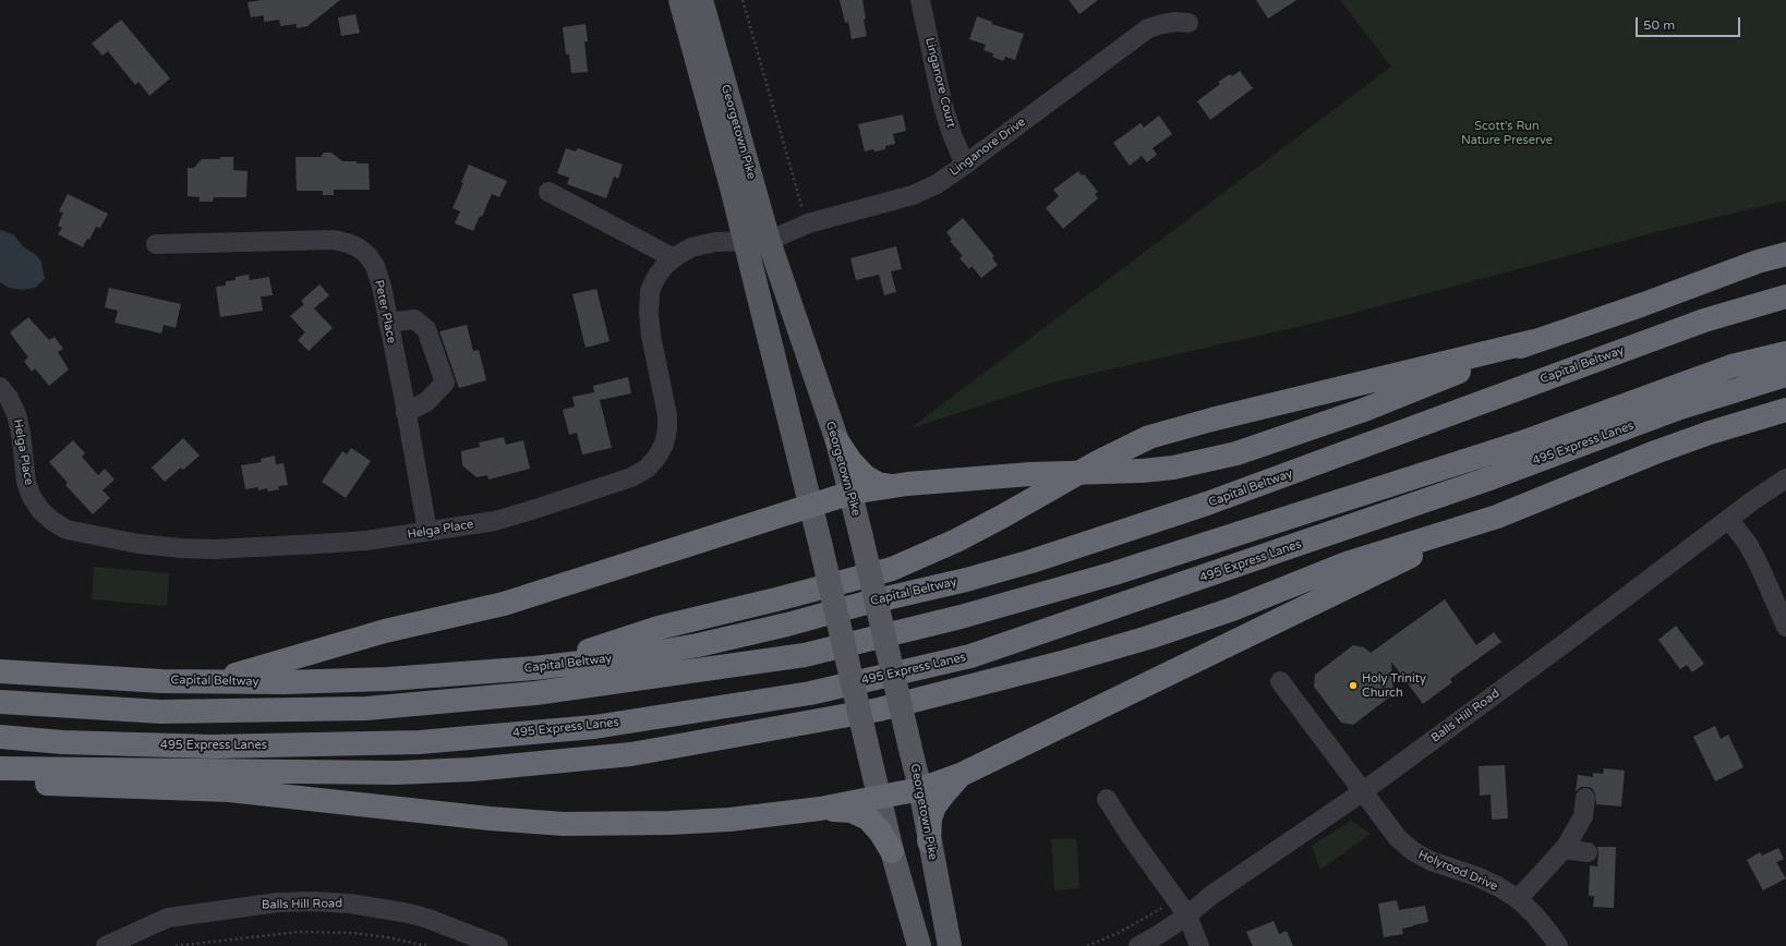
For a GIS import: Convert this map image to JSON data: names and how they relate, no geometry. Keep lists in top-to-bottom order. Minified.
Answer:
{"streets":{"highway":["Capital Beltway","495 Express Lanes"],"main road":["Georgetown Pike"],"street":["Linganore Court","Linganore Drive","Peter Place","Helga Place","Balls Hill Road","Holyrood Drive"]},"crossings":[["Linganore Court","Linganore Drive"],["Georgetown Pike","Linganore Drive"],["Georgetown Pike","Helga Place"],["Linganore Drive","Helga Place"],["Peter Place","Helga Place"],["Balls Hill Road","Holyrood Drive"]],"parks":["Scott's Run Nature Preserve"],"places":["Holy Trinity Church"],"scale_bar":"50 m"}
